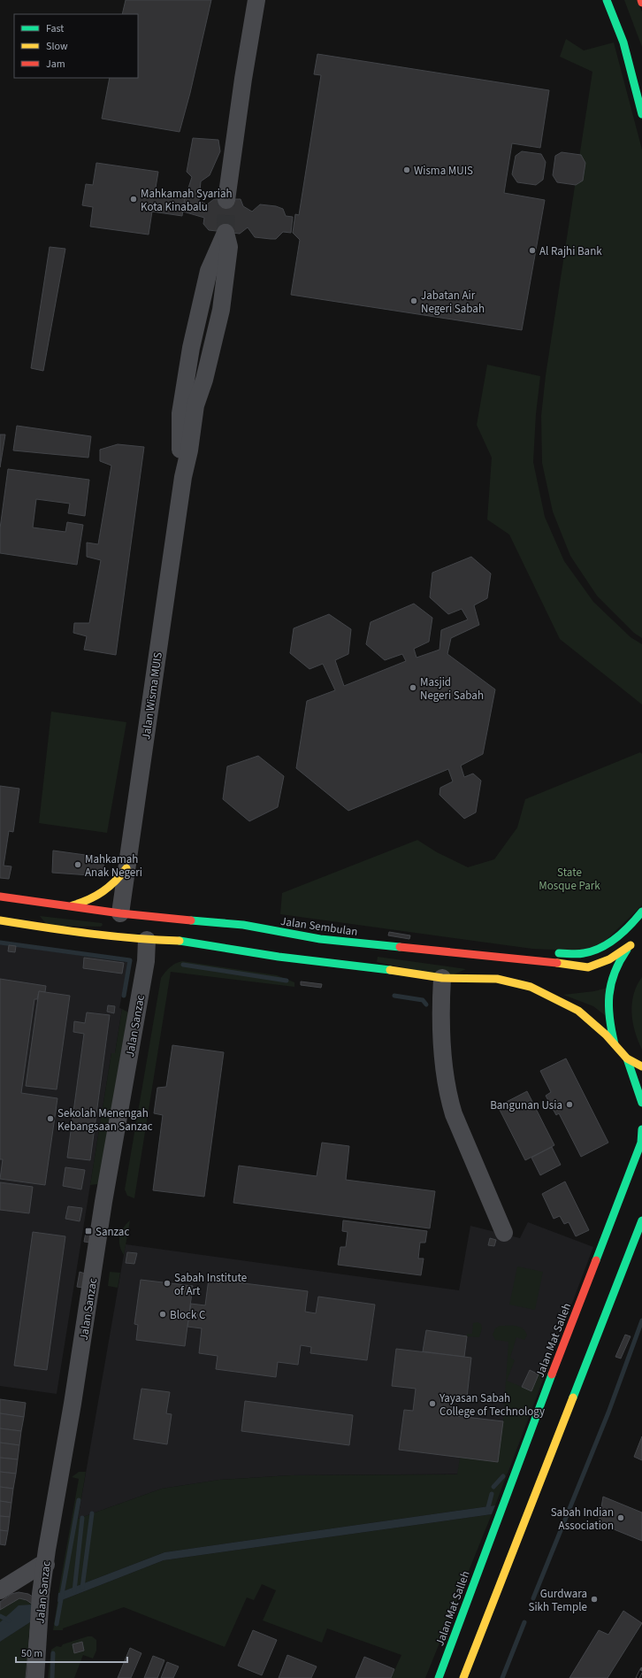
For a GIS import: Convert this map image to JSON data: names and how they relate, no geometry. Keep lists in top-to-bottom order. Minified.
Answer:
{"streets":{"main road":["Jalan Sembulan","Jalan Mat Salleh"],"street":["Jalan Wisma MUIS","Jalan Sanzac"]},"crossings":[["Jalan Wisma MUIS","Jalan Sembulan"]],"parks":["State Mosque Park"],"places":{"other":["Wisma MUIS","Mahkamah Syariah Kota Kinabalu","Al Rajhi Bank","Jabatan Air Negeri Sabah","Masjid Negeri Sabah","Mahkamah Anak Negeri","Bangunan Usia","Sekolah Menengah Kebangsaan Sanzac","Sabah Institute of Art","Block C","Yayasan Sabah College of Technology","Sabah Indian Association","Gurdwara Sikh Temple"],"transit":["Sanzac"]},"legend":["Fast","Slow","Jam"],"scale_bar":"50 m"}
